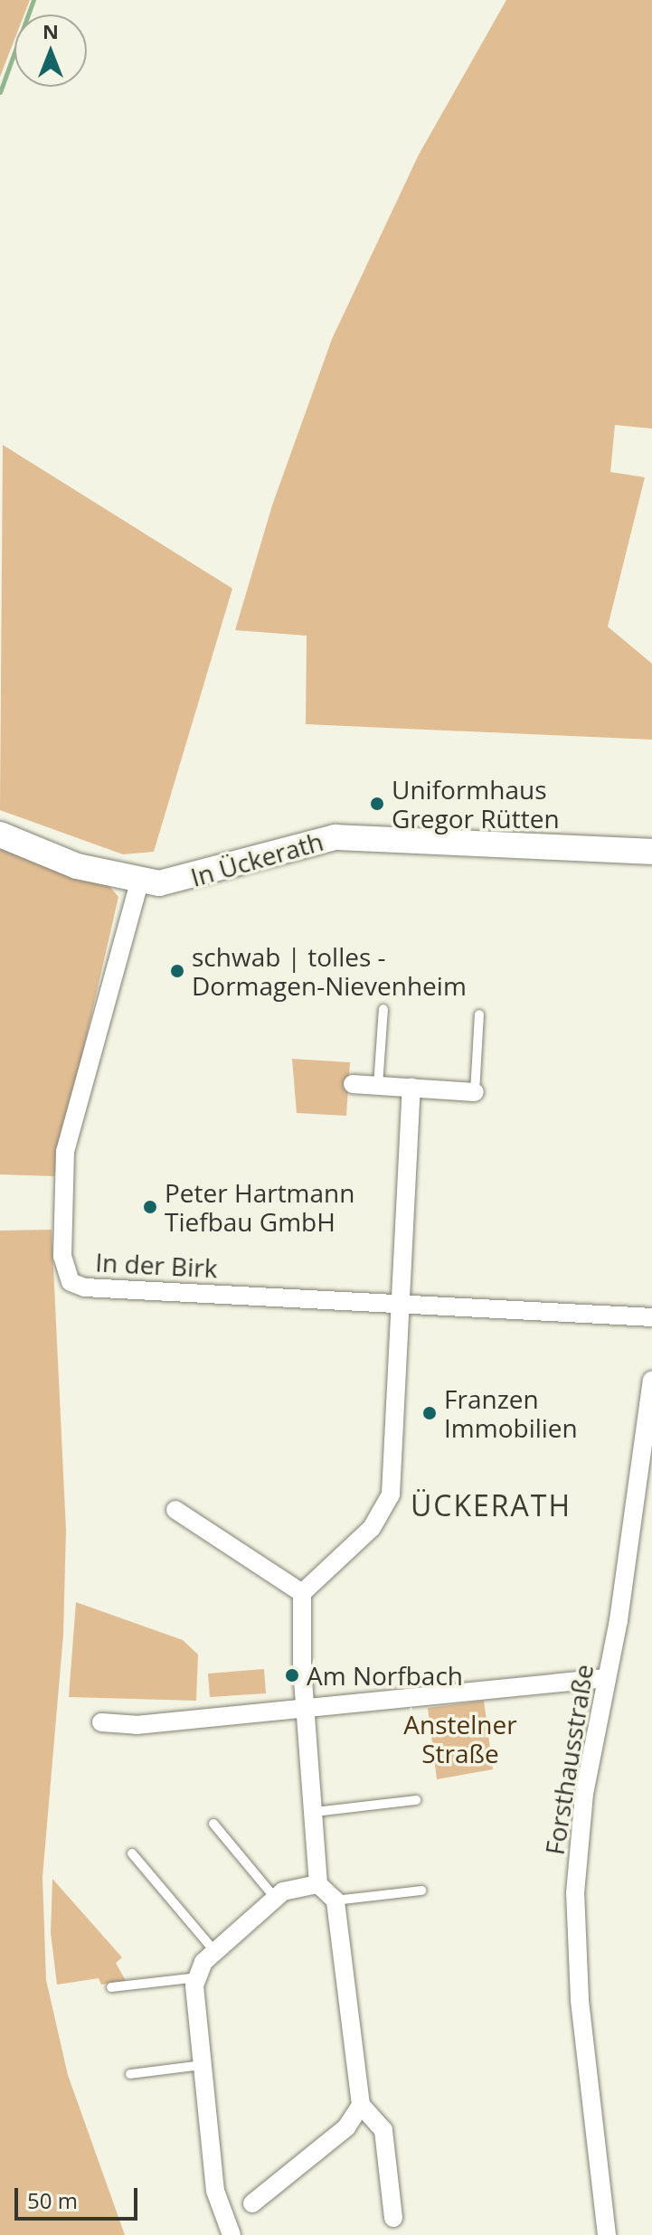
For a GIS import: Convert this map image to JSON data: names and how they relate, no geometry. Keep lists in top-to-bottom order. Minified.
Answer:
{"streets":{"main road":["In Ückerath"],"street":["In der Birk","Forsthausstraße"]},"crossings":[["In Ückerath","In der Birk"]],"districts":["ÜCKERATH"],"parks":["Anstelner Straße"],"places":["Uniformhaus Gregor Rütten","schwab | tolles - Dormagen-Nievenheim","Peter Hartmann Tiefbau GmbH","Franzen Immobilien","Am Norfbach"],"scale_bar":"50 m","north":"top"}
